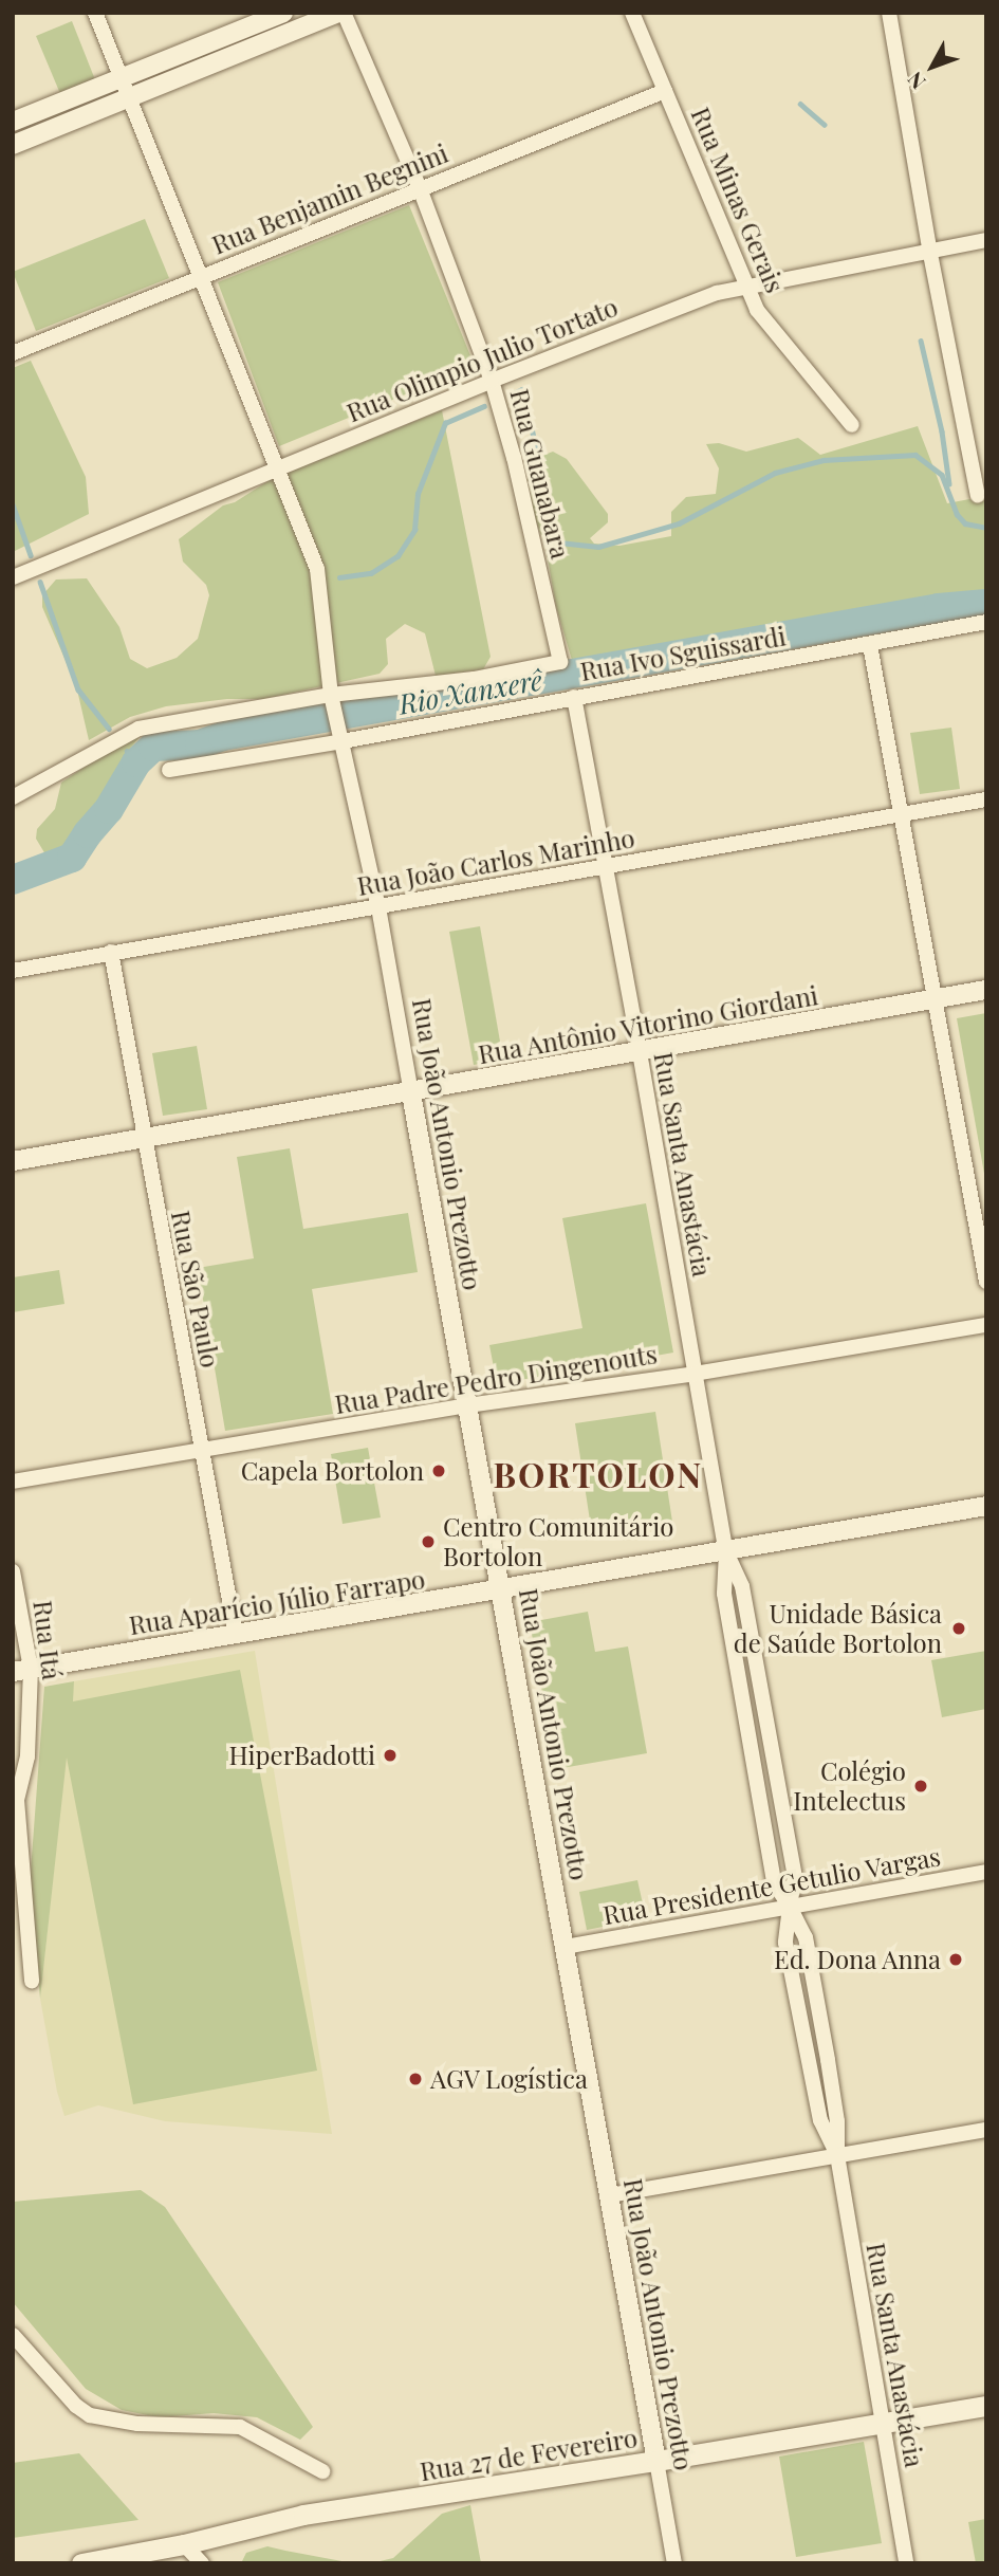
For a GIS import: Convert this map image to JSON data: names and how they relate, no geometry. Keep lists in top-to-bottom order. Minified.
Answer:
{"streets":{"main road":["Rua 27 de Fevereiro"],"street":["Rua Benjamin Begnini","Rua Minas Gerais","Rua Olimpio Julio Tortato","Rua Guanabara","Rua Ivo Sguissardi","Rua João Carlos Marinho","Rua Antônio Vitorino Giordani","Rua João Antonio Prezotto","Rua Santa Anastácia","Rua São Paulo","Rua Padre Pedro Dingenouts","Rua Aparício Júlio Farrapo","Rua Itá","Rua Presidente Getulio Vargas"]},"crossings":[["Rua Benjamin Begnini","Rua Minas Gerais"],["Rua Benjamin Begnini","Rua Guanabara"],["Rua Benjamin Begnini","Rua João Antonio Prezotto"],["Rua Minas Gerais","Rua Olimpio Julio Tortato"],["Rua Olimpio Julio Tortato","Rua Guanabara"],["Rua Olimpio Julio Tortato","Rua João Antonio Prezotto"],["Rua Guanabara","Rua Ivo Sguissardi"],["Rua Ivo Sguissardi","Rua João Antonio Prezotto"],["Rua Ivo Sguissardi","Rua Santa Anastácia"],["Rua João Carlos Marinho","Rua João Antonio Prezotto"],["Rua João Carlos Marinho","Rua Santa Anastácia"],["Rua João Carlos Marinho","Rua São Paulo"],["Rua Antônio Vitorino Giordani","Rua João Antonio Prezotto"],["Rua Antônio Vitorino Giordani","Rua Santa Anastácia"],["Rua Antônio Vitorino Giordani","Rua São Paulo"],["Rua João Antonio Prezotto","Rua Padre Pedro Dingenouts"],["Rua João Antonio Prezotto","Rua Aparício Júlio Farrapo"],["Rua João Antonio Prezotto","Rua Presidente Getulio Vargas"],["Rua João Antonio Prezotto","Rua 27 de Fevereiro"],["Rua Santa Anastácia","Rua Padre Pedro Dingenouts"],["Rua Santa Anastácia","Rua Aparício Júlio Farrapo"],["Rua Santa Anastácia","Rua Presidente Getulio Vargas"],["Rua Santa Anastácia","Rua 27 de Fevereiro"],["Rua São Paulo","Rua Padre Pedro Dingenouts"],["Rua São Paulo","Rua Aparício Júlio Farrapo"],["Rua Aparício Júlio Farrapo","Rua Itá"]],"districts":["BORTOLON"],"water":["Rio Xanxerê"],"places":["Capela Bortolon","Centro Comunitário Bortolon","Unidade Básica de Saúde Bortolon","HiperBadotti","Colégio Intelectus","Ed. Dona Anna","AGV Logística"],"north":"bottom left"}
